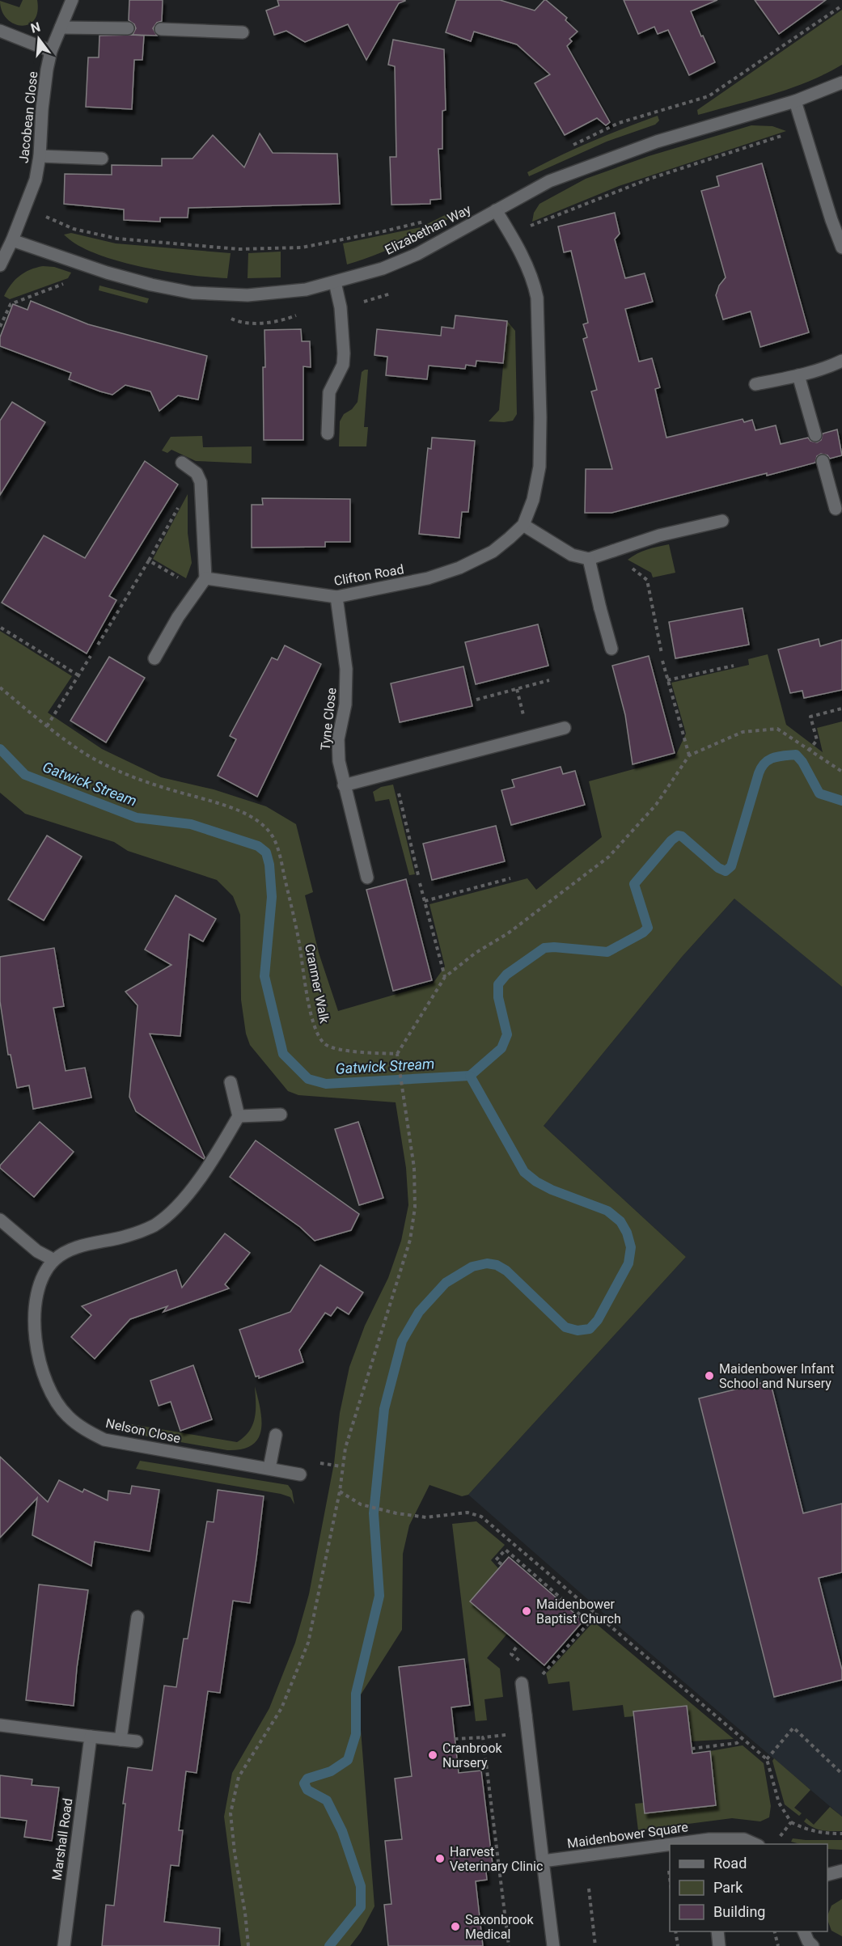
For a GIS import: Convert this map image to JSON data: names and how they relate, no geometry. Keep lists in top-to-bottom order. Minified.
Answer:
{"streets":{"street":["Jacobean Close","Elizabethan Way","Clifton Road","Tyne Close","Nelson Close","Maidenbower Square","Marshall Road"],"path":["Cranmer Walk"]},"crossings":[["Jacobean Close","Elizabethan Way"],["Elizabethan Way","Clifton Road"],["Clifton Road","Tyne Close"]],"water":["Gatwick Stream"],"places":["Maidenbower Infant School and Nursery","Maidenbower Baptist Church","Cranbrook Nursery","Harvest Veterinary Clinic","Saxonbrook Medical"],"legend":["Road","Park","Building"],"north":"top"}
